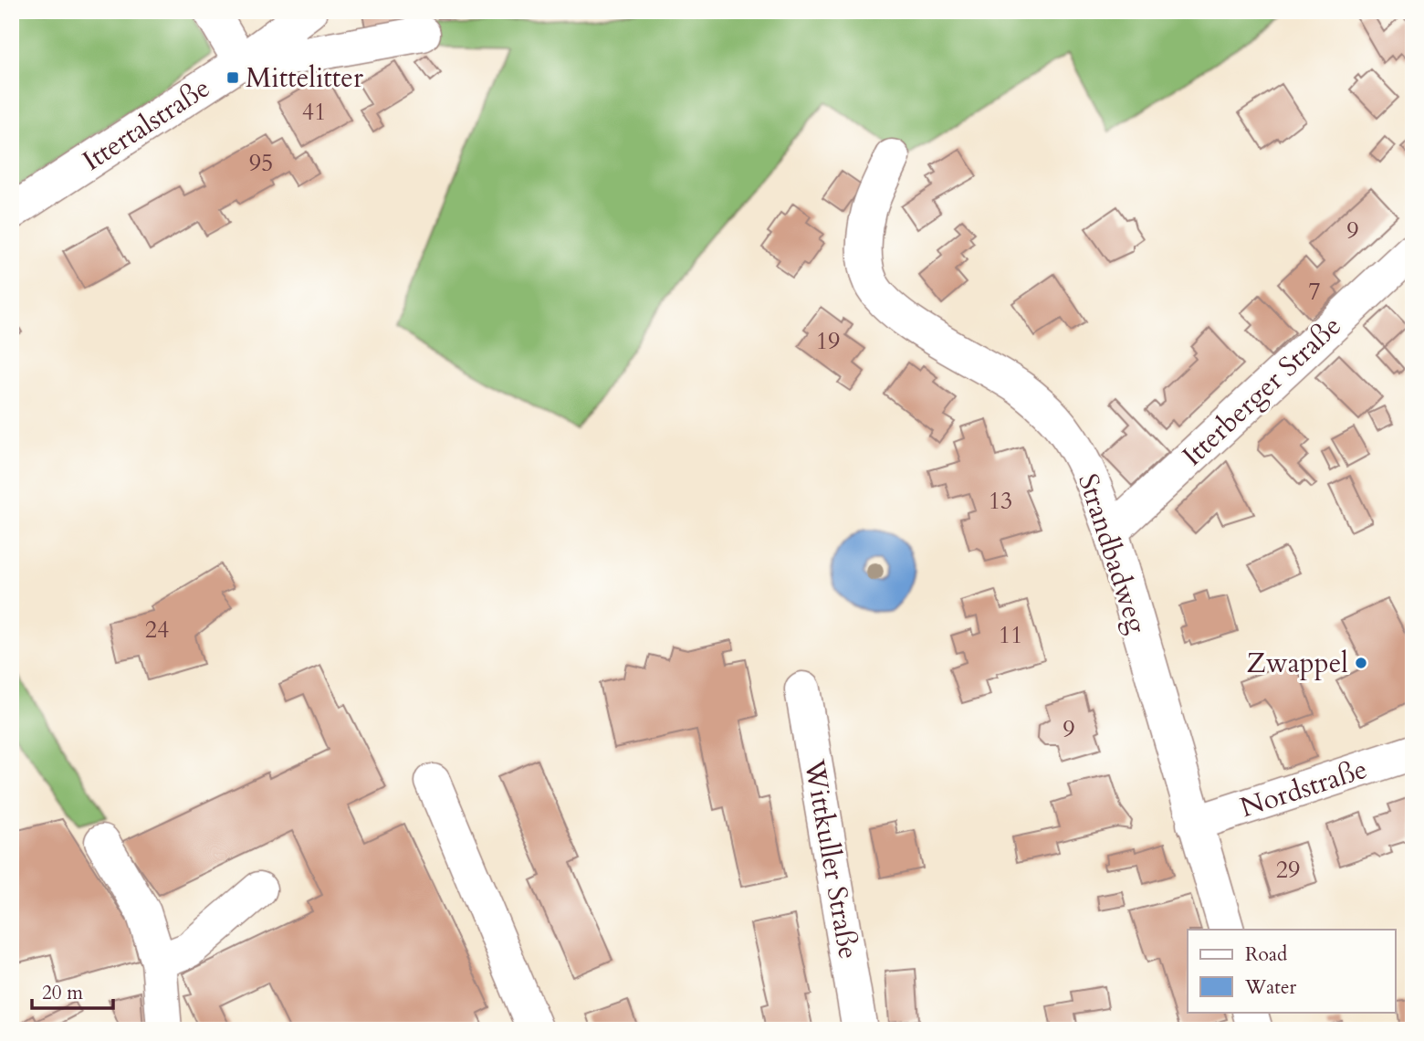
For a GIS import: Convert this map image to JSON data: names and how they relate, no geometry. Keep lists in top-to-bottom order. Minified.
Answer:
{"streets":{"street":["Ittertalstraße","Itterberger Straße","Strandbadweg","Nordstraße","Wittkuller Straße"]},"crossings":[["Itterberger Straße","Strandbadweg"],["Strandbadweg","Nordstraße"]],"places":{"transit":["Mittelitter"],"other":["Zwappel"]},"house_numbers":["41","95","9","7","19","13","24","11","9","29"],"legend":["Road","Water"],"scale_bar":"20 m"}
